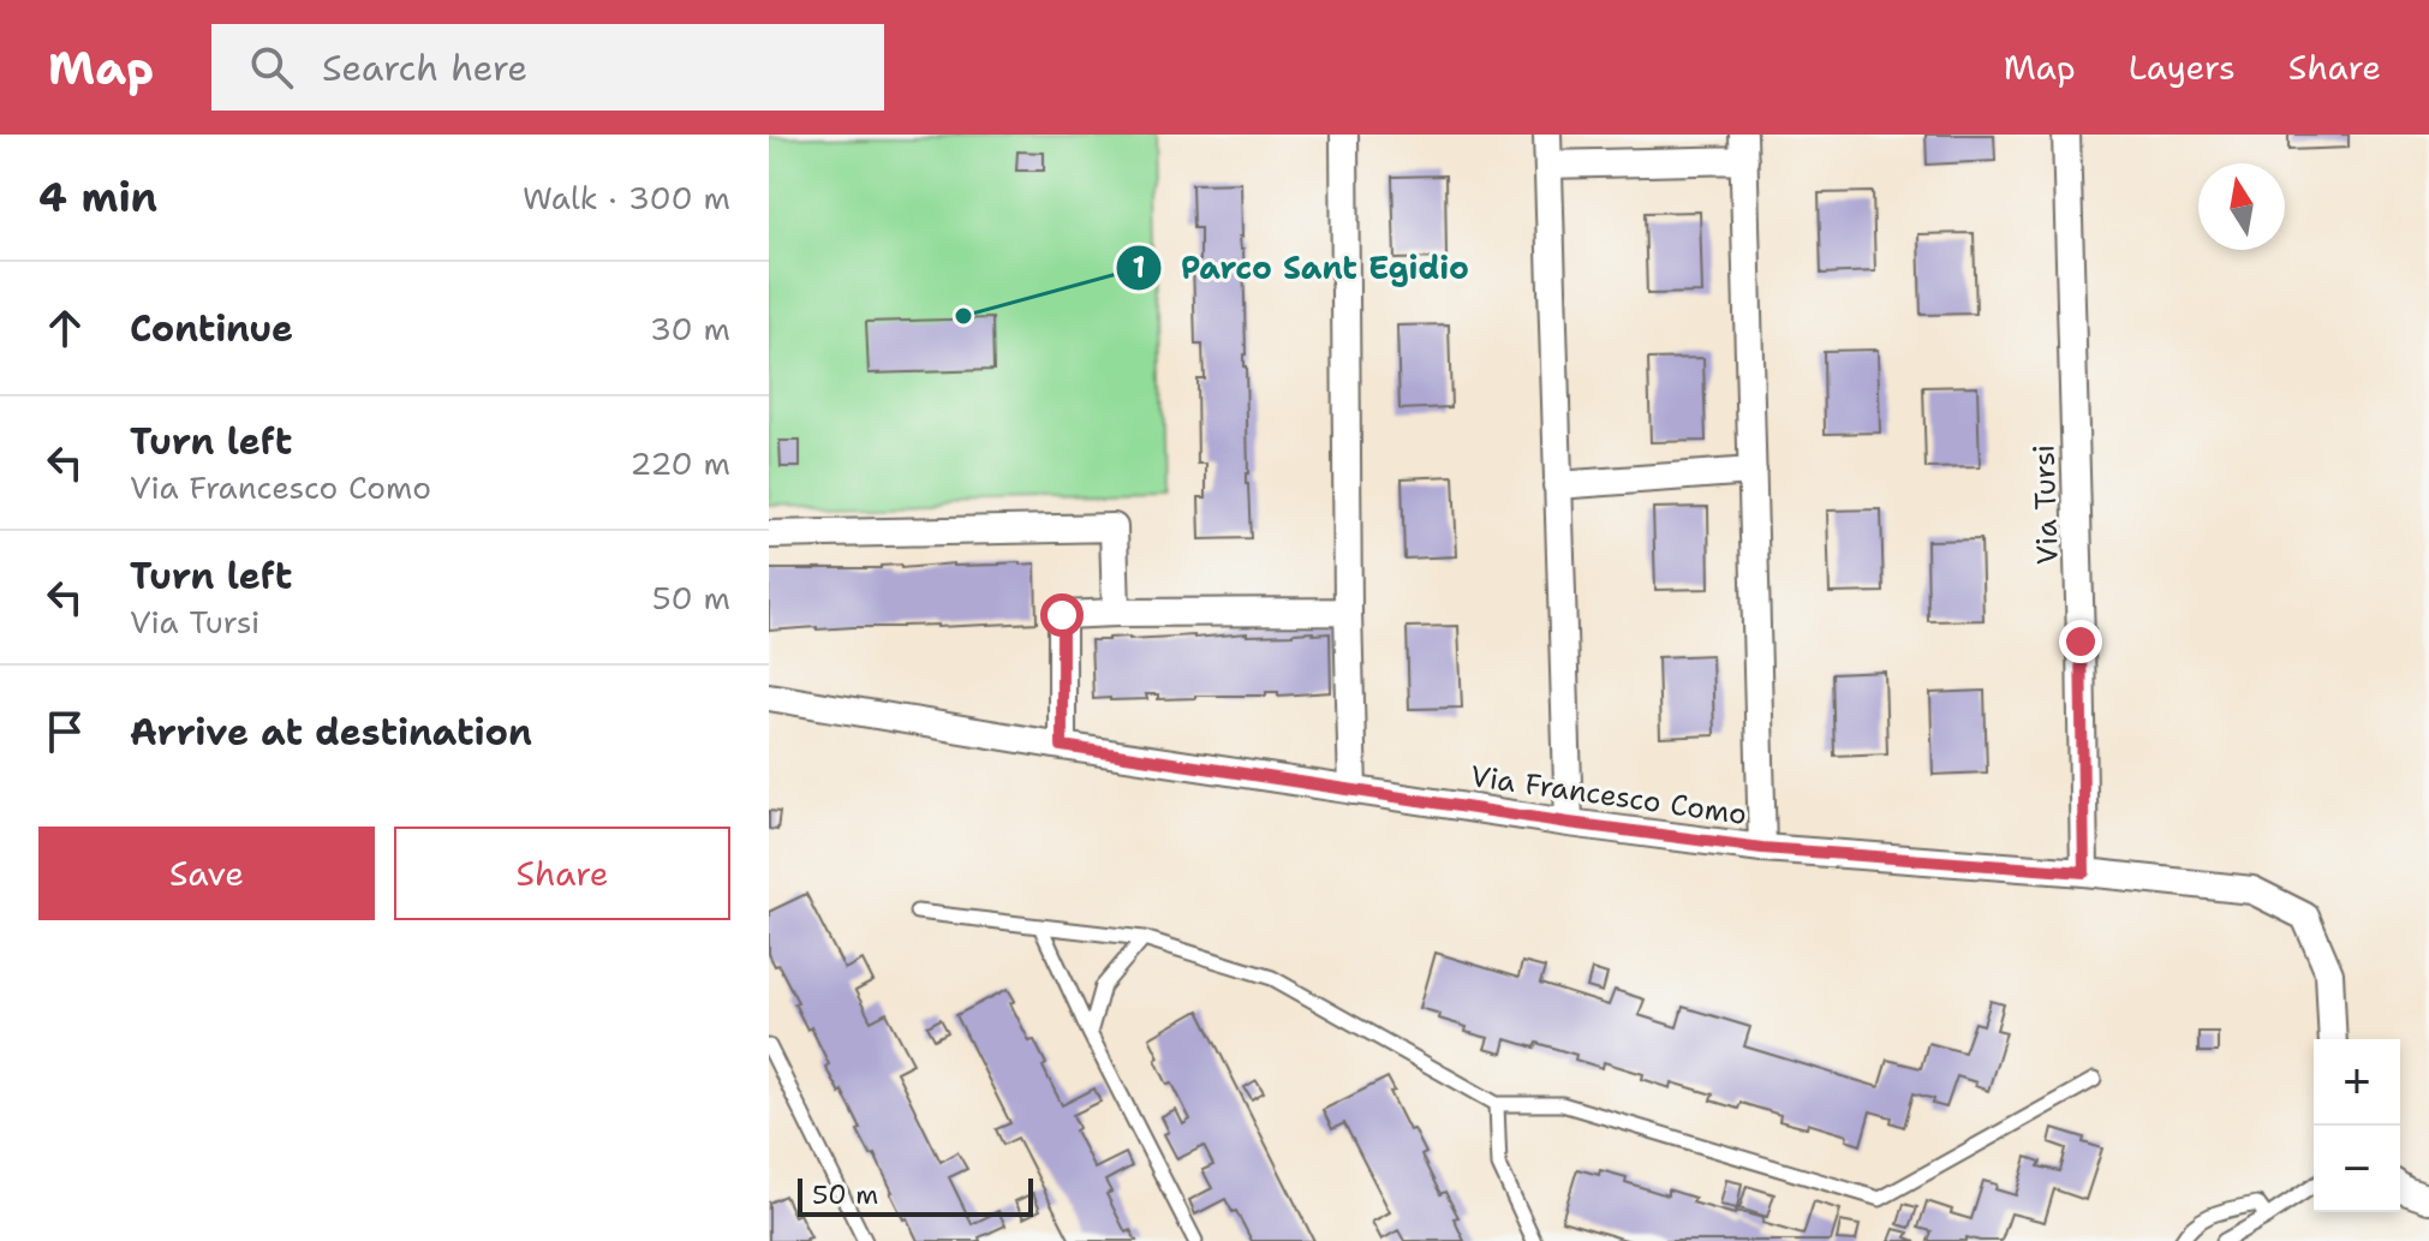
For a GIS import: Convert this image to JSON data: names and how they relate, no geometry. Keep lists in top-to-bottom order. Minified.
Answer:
{"streets":{"street":["Via Tursi","Via Francesco Como"]},"crossings":[["Via Tursi","Via Francesco Como"]],"places":["Parco Sant Egidio"],"scale_bar":"50 m","north":"top","page":{"header":"Map","search":"Search here","nav":["Map","Layers","Share"],"heading":["4 min","Walk · 300 m"],"list":[["Continue","30 m"],["Turn left","Via Francesco Como","220 m"],["Turn left","Via Tursi","50 m"],"Arrive at destination"],"buttons":["Save","Share"],"map_buttons":["+","−"],"scale":"50 m"}}
